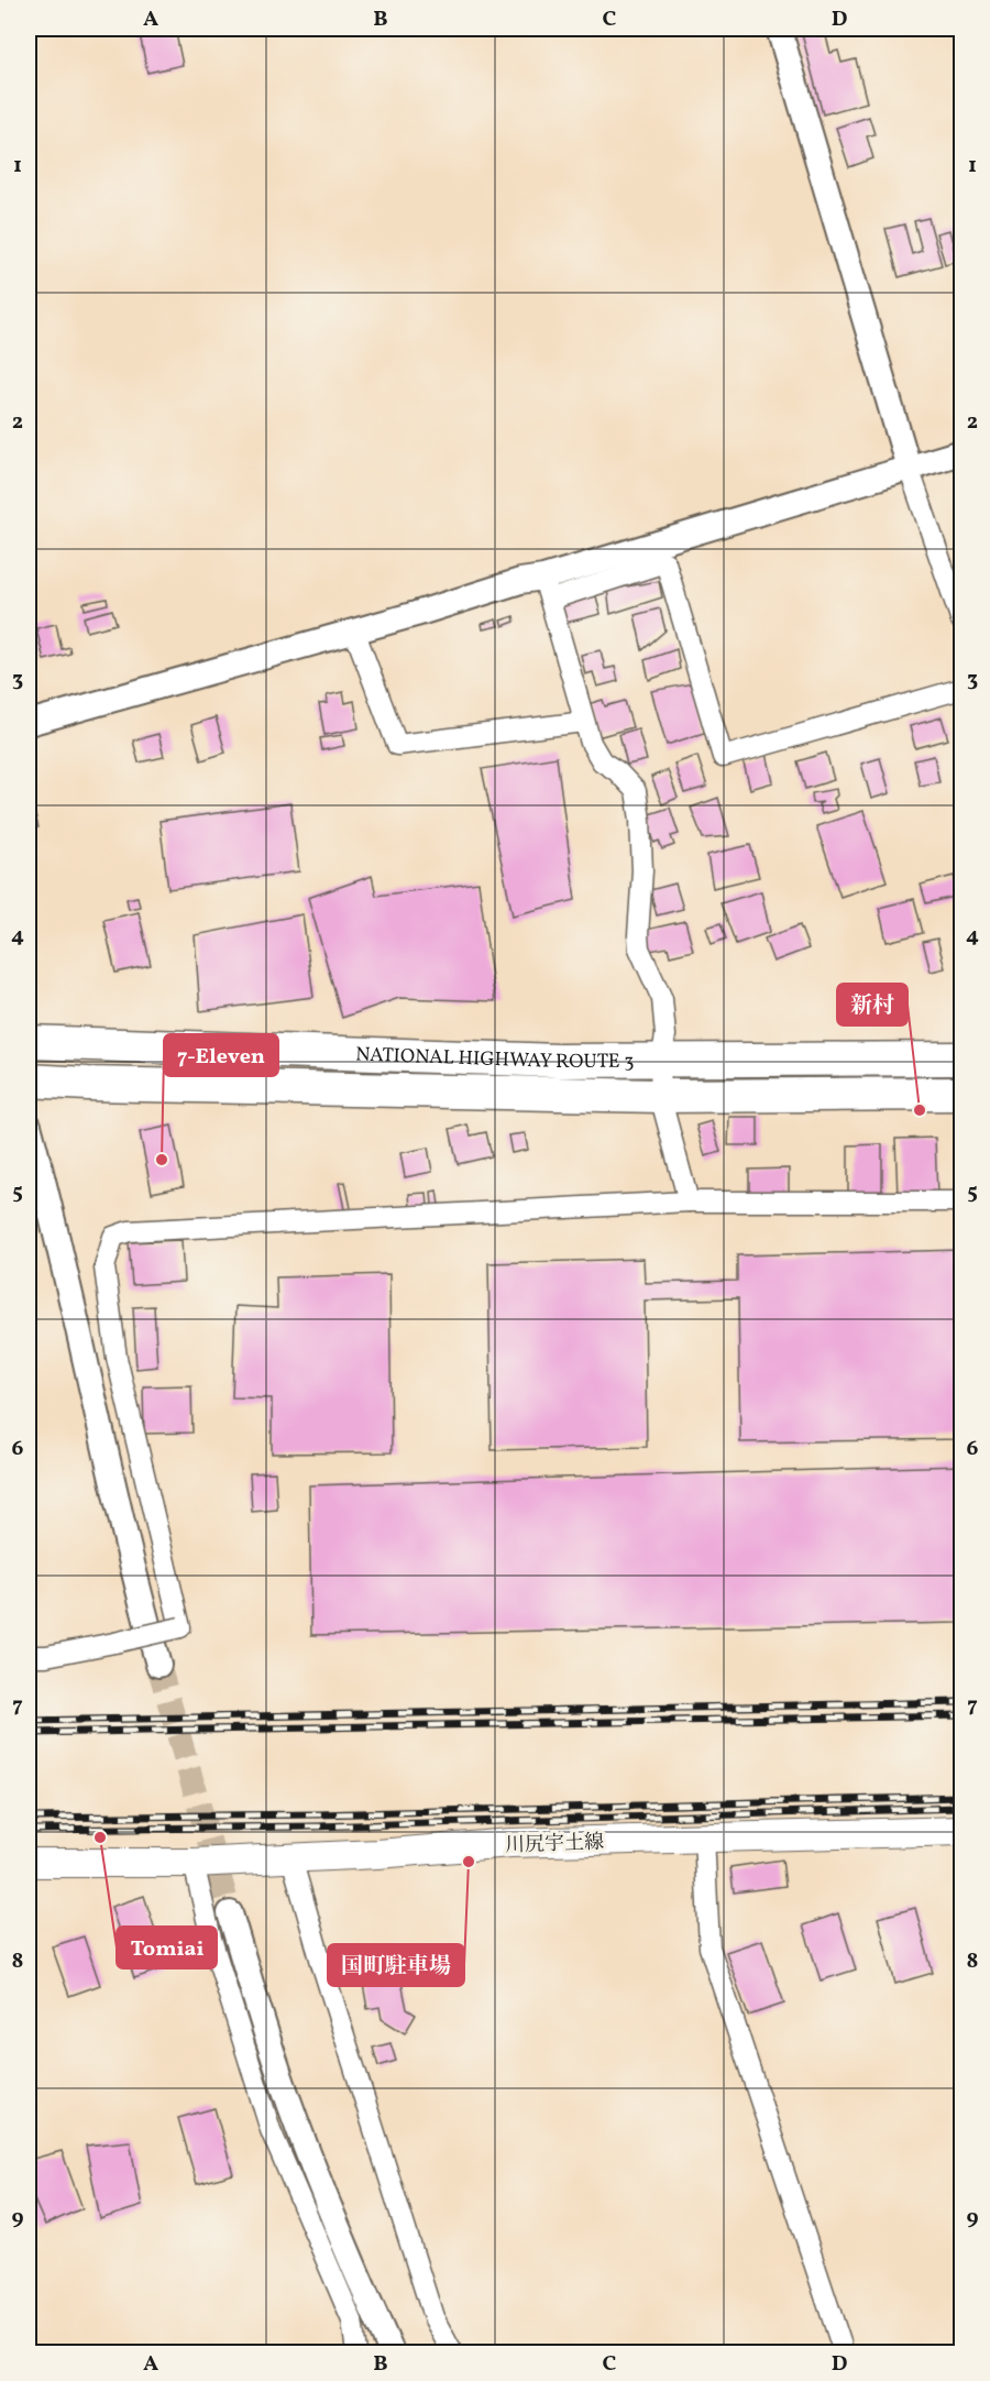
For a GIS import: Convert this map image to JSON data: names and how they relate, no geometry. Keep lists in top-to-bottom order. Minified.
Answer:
{"streets":{"highway":["NATIONAL HIGHWAY ROUTE 3"],"main road":["川尻宇土線"]},"places":["新村","7-Eleven","Tomiai","国町駐車場"],"grid":{"columns":["A","B","C","D"],"rows":["1","2","3","4","5","6","7","8","9"]}}
